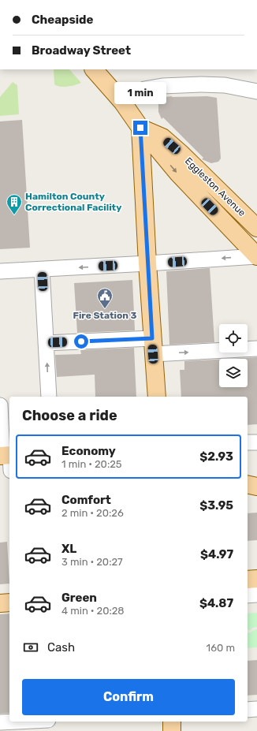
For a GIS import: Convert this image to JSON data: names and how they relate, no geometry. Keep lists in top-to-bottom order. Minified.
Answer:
{"streets":{"main road":["Eggleston Avenue"]},"places":{"building":["Hamilton County Correctional Facility"],"public building":["Fire Station 3"]},"page":{"banner":["Cheapside","Broadway Street"],"bubble":"1 min","heading":"Choose a ride","list":[{"name":"Economy","note":"1 min · 20:25","value":"$2.93"},{"name":"Comfort","note":"2 min · 20:26","value":"$3.95"},{"name":"XL","note":"3 min · 20:27","value":"$4.97"},{"name":"Green","note":"4 min · 20:28","value":"$4.87"}],"pay":["Cash","160 m"],"buttons":"Confirm"}}
